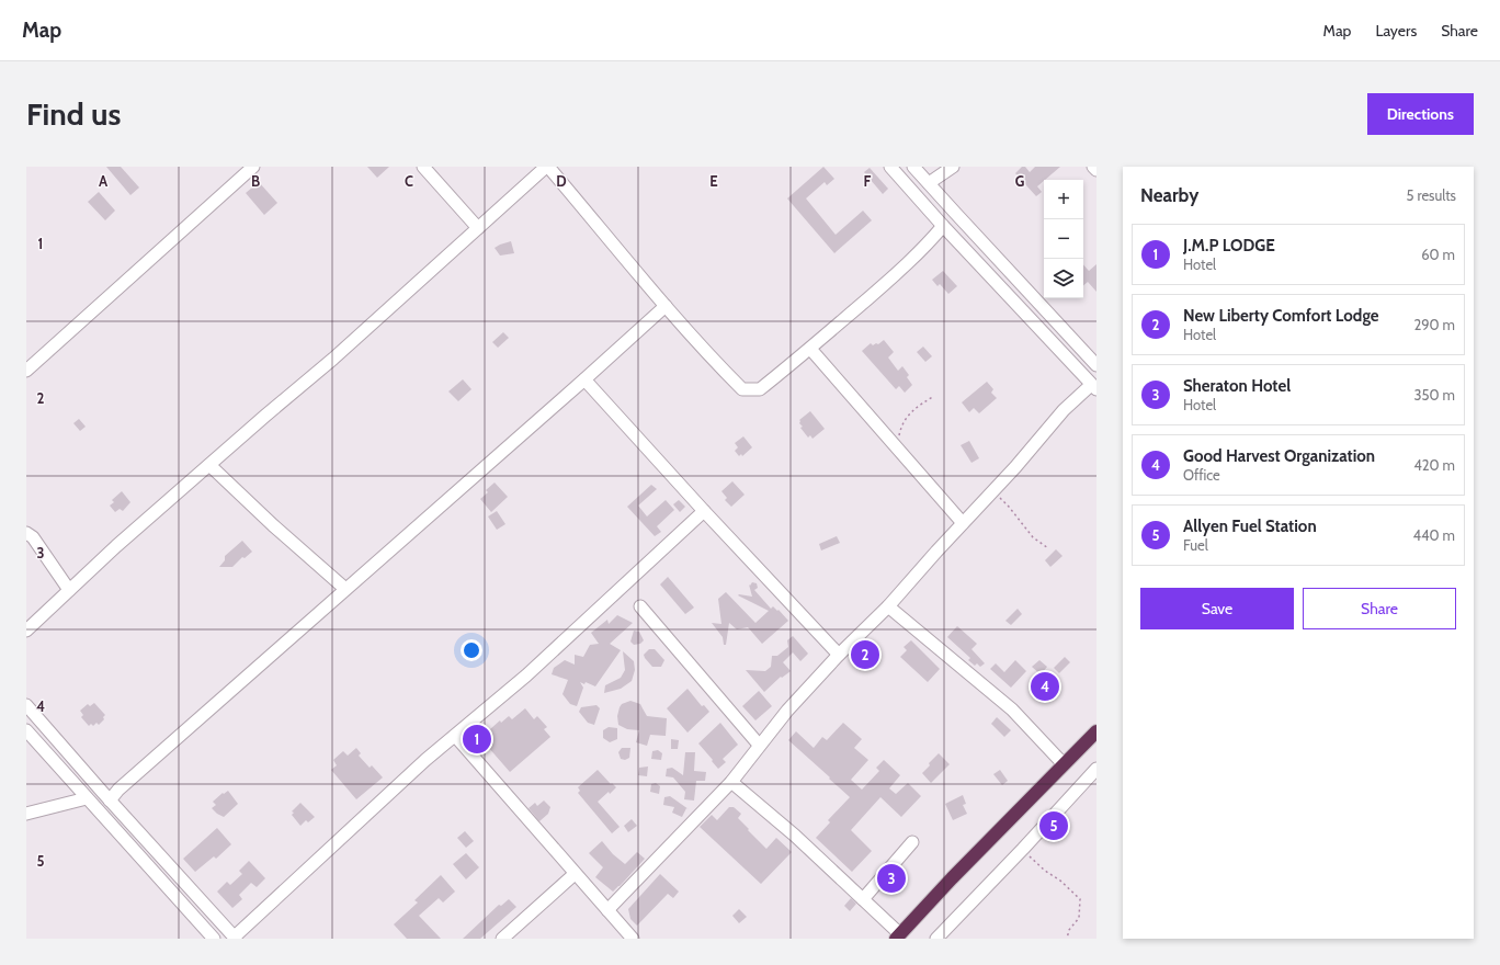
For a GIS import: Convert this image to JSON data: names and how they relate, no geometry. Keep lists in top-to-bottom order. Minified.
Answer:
{"page":{"header":"Map","nav":["Map","Layers","Share"],"buttons":["Directions",["Save","Share"]],"title":"Find us","heading":["Nearby","5 results"],"map_buttons":["+","−"],"list":[{"mark":"1","name":"J.M.P LODGE","note":"Hotel","value":"60 m"},{"mark":"2","name":"New Liberty Comfort Lodge","note":"Hotel","value":"290 m"},{"mark":"3","name":"Sheraton Hotel","note":"Hotel","value":"350 m"},{"mark":"4","name":"Good Harvest Organization","note":"Office","value":"420 m"},{"mark":"5","name":"Allyen Fuel Station","note":"Fuel","value":"440 m"}],"pins":["2","4","1","5","3"]},"grid":{"columns":["A","B","C","D","E","F","G"],"rows":["1","2","3","4","5"]}}
